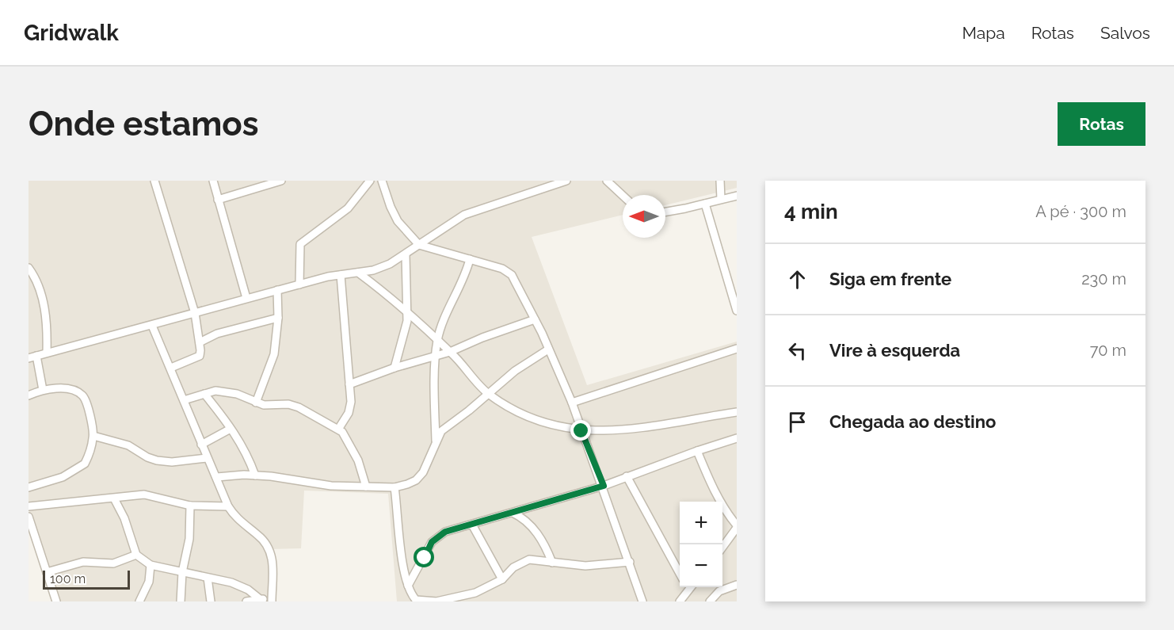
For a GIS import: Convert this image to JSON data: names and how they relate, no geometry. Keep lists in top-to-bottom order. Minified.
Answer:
{"scale_bar":"100 m","north":"left","page":{"header":"Gridwalk","nav":["Mapa","Rotas","Salvos"],"buttons":"Rotas","title":"Onde estamos","heading":["4 min","A pé · 300 m"],"list":[["Siga em frente","230 m"],["Vire à esquerda","70 m"],"Chegada ao destino"],"map_buttons":["+","−"],"scale":"100 m"}}
